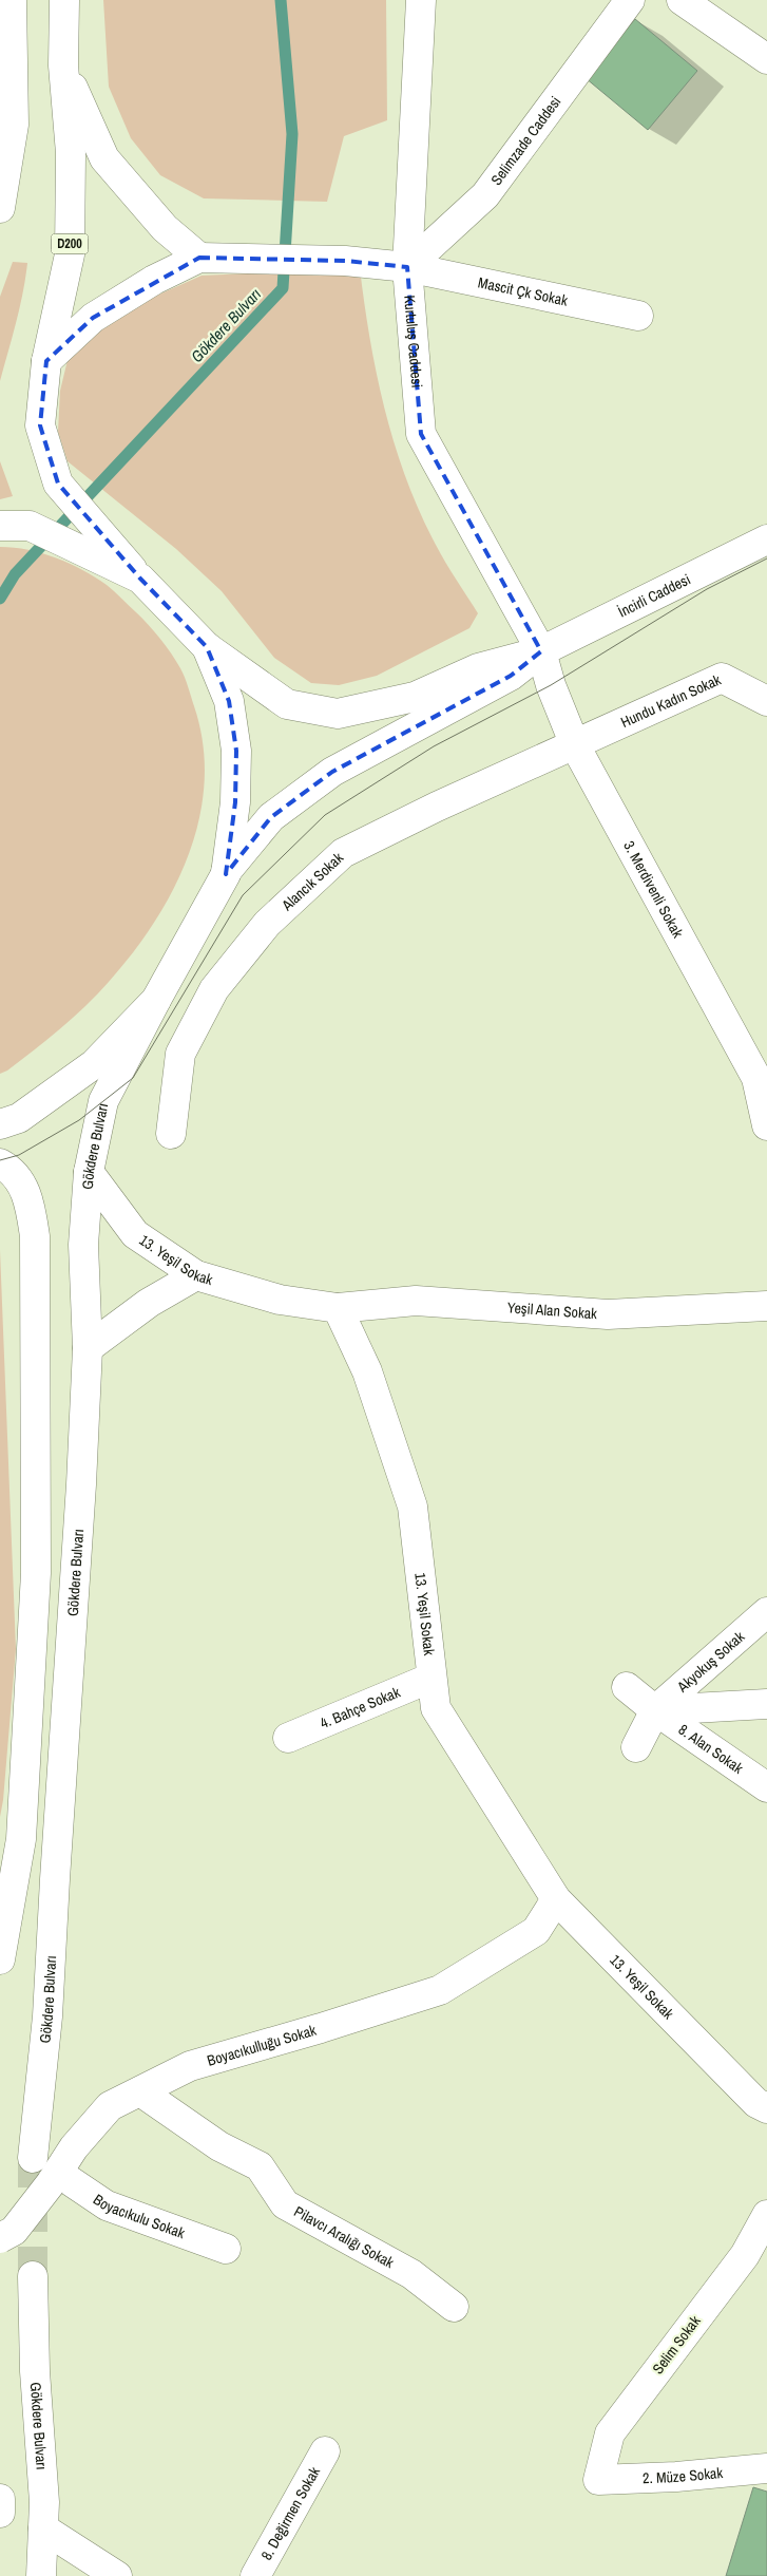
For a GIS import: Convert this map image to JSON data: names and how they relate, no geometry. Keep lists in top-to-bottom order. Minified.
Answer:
{"streets":{"main road":["Selimzade Caddesi","D200","Mascit Çk Sokak","Kurtuluş Caddesi","İncirli Caddesi","Hundu Kadın Sokak","Alancık Sokak","3. Merdivenli Sokak","Gökdere Bulvarı","13. Yeşil Sokak","Yeşil Alan Sokak","Akyokuş Sokak","4. Bahçe Sokak","8. Alan Sokak","Boyacıkulluğu Sokak","Boyacıkulu Sokak","Pilavcı Aralığı Sokak","Selim Sokak","2. Müze Sokak","8. Değirmen Sokak"]},"crossings":[["Selimzade Caddesi","Mascit Çk Sokak"],["Selimzade Caddesi","Kurtuluş Caddesi"],["Mascit Çk Sokak","Kurtuluş Caddesi"],["Kurtuluş Caddesi","İncirli Caddesi"],["Kurtuluş Caddesi","3. Merdivenli Sokak"],["İncirli Caddesi","3. Merdivenli Sokak"],["Hundu Kadın Sokak","Alancık Sokak"],["Hundu Kadın Sokak","3. Merdivenli Sokak"],["Alancık Sokak","3. Merdivenli Sokak"],["Gökdere Bulvarı","13. Yeşil Sokak"],["13. Yeşil Sokak","Yeşil Alan Sokak"],["13. Yeşil Sokak","4. Bahçe Sokak"],["13. Yeşil Sokak","Boyacıkulluğu Sokak"],["Akyokuş Sokak","8. Alan Sokak"],["Boyacıkulluğu Sokak","Boyacıkulu Sokak"],["Boyacıkulluğu Sokak","Pilavcı Aralığı Sokak"],["Selim Sokak","2. Müze Sokak"]],"water":["Gökdere Bulvarı"]}
